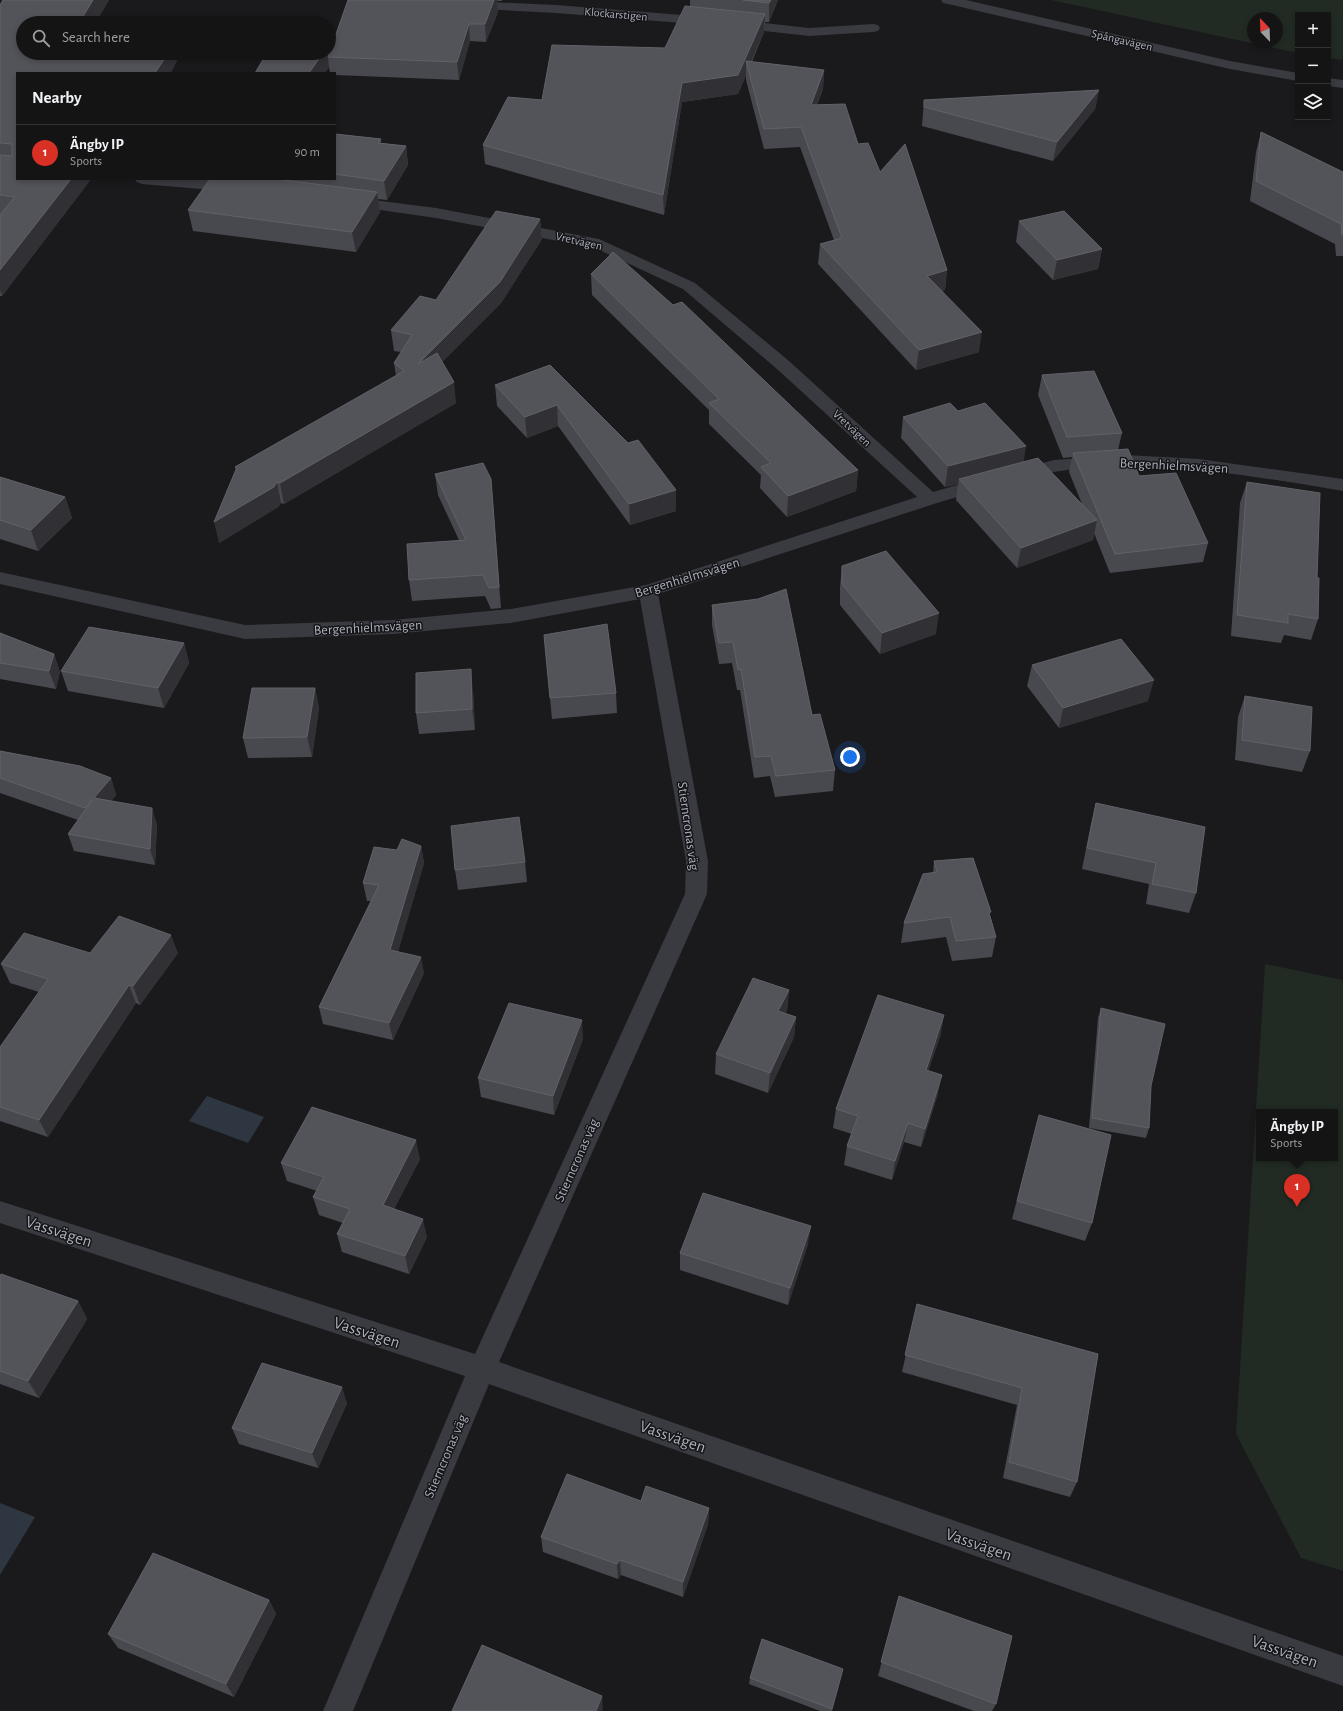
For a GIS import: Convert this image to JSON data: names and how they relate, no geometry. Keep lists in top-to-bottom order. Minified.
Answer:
{"streets":{"street":["Klockarstigen","Spångavägen","Vretvägen","Bergenhielmsvägen","Stierncronas väg","Vassvägen"]},"crossings":[["Vretvägen","Bergenhielmsvägen"],["Bergenhielmsvägen","Stierncronas väg"],["Stierncronas väg","Vassvägen"]],"north":"top left","page":{"map_buttons":["+","−"],"search":"Search here","heading":"Nearby","list":[{"mark":"1","name":"Ängby IP","note":"Sports","value":"90 m"}],"popup":["Ängby IP","Sports"],"pins":"1"}}
